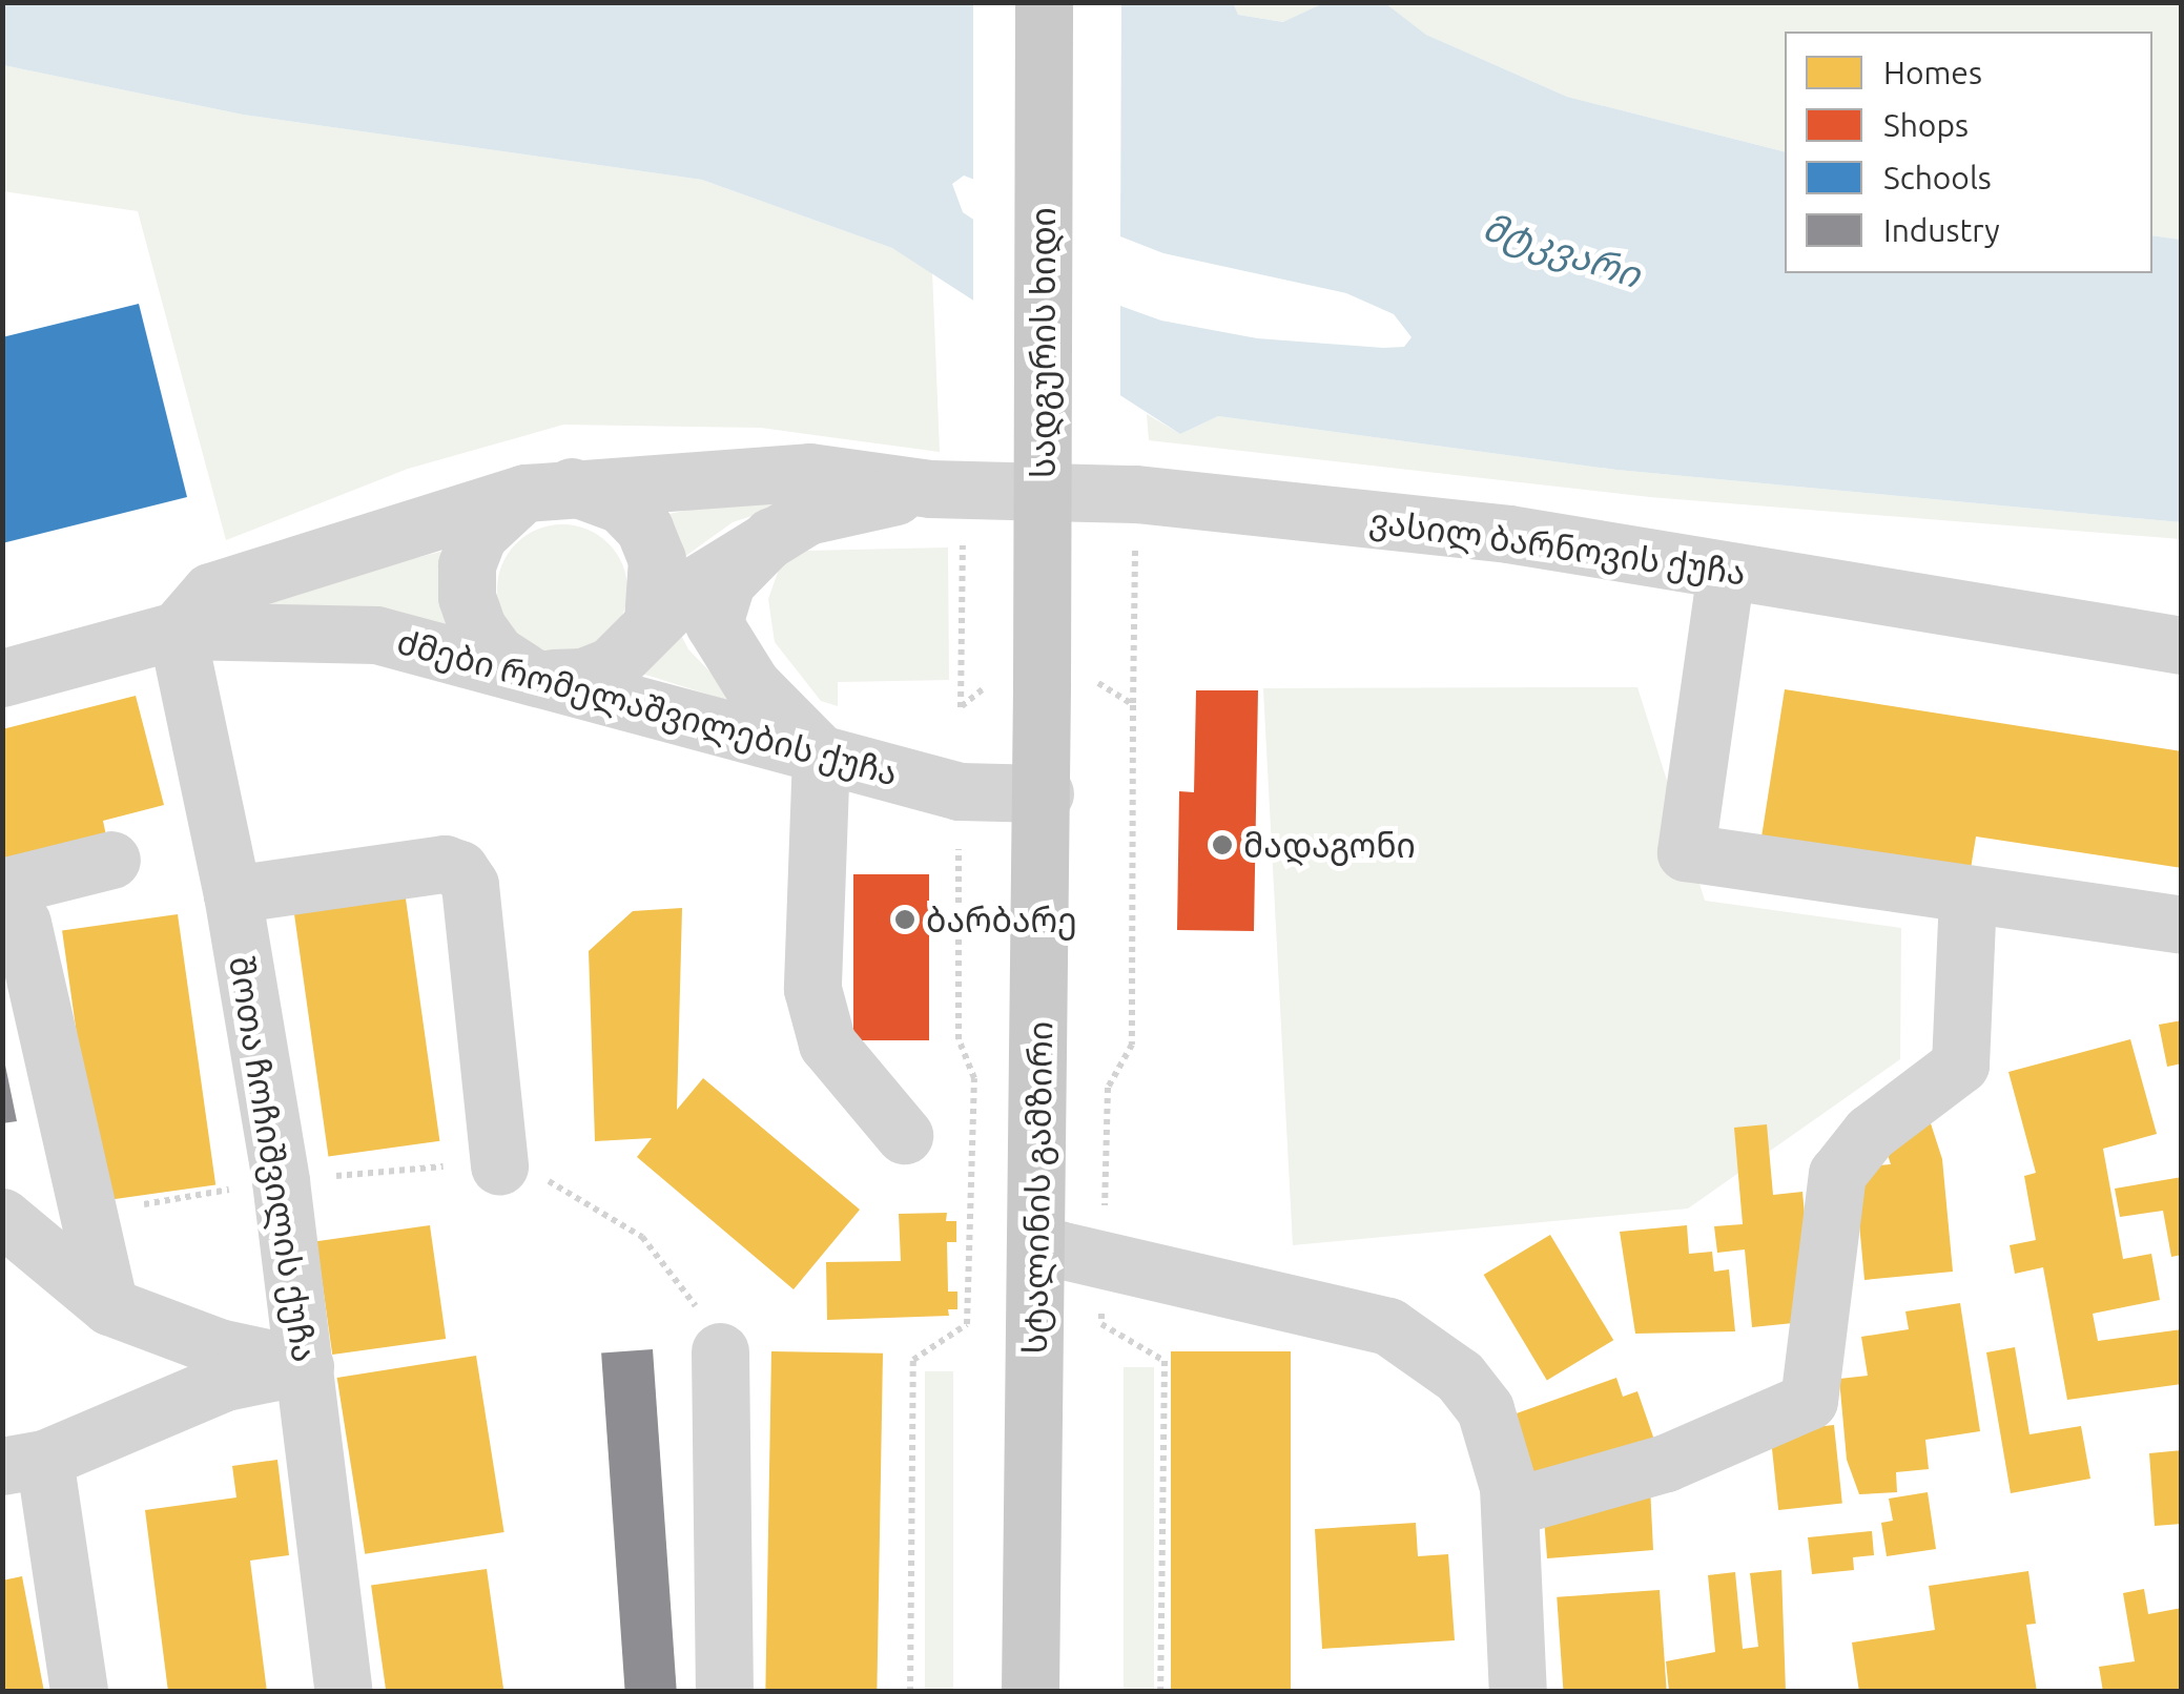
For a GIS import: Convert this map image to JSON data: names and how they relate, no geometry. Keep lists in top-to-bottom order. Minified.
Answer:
{"streets":{"main road":["სადგურის ხიდი","სტალინის გამზირი"],"street":["ვასილ ბარნოვის ქუჩა","ძმები რომელაშვილების ქუჩა","შოთა ჩოჩიშვილის ქუჩა"]},"crossings":[["სადგურის ხიდი","სტალინის გამზირი"],["ვასილ ბარნოვის ქუჩა","ძმები რომელაშვილების ქუჩა"],["ვასილ ბარნოვის ქუჩა","შოთა ჩოჩიშვილის ქუჩა"],["ძმები რომელაშვილების ქუჩა","შოთა ჩოჩიშვილის ქუჩა"],["ძმები რომელაშვილების ქუჩა","სტალინის გამზირი"]],"water":["მტკვარი"],"places":["მადაგონი","ბარბარე"],"legend":["Homes","Shops","Schools","Industry"]}
